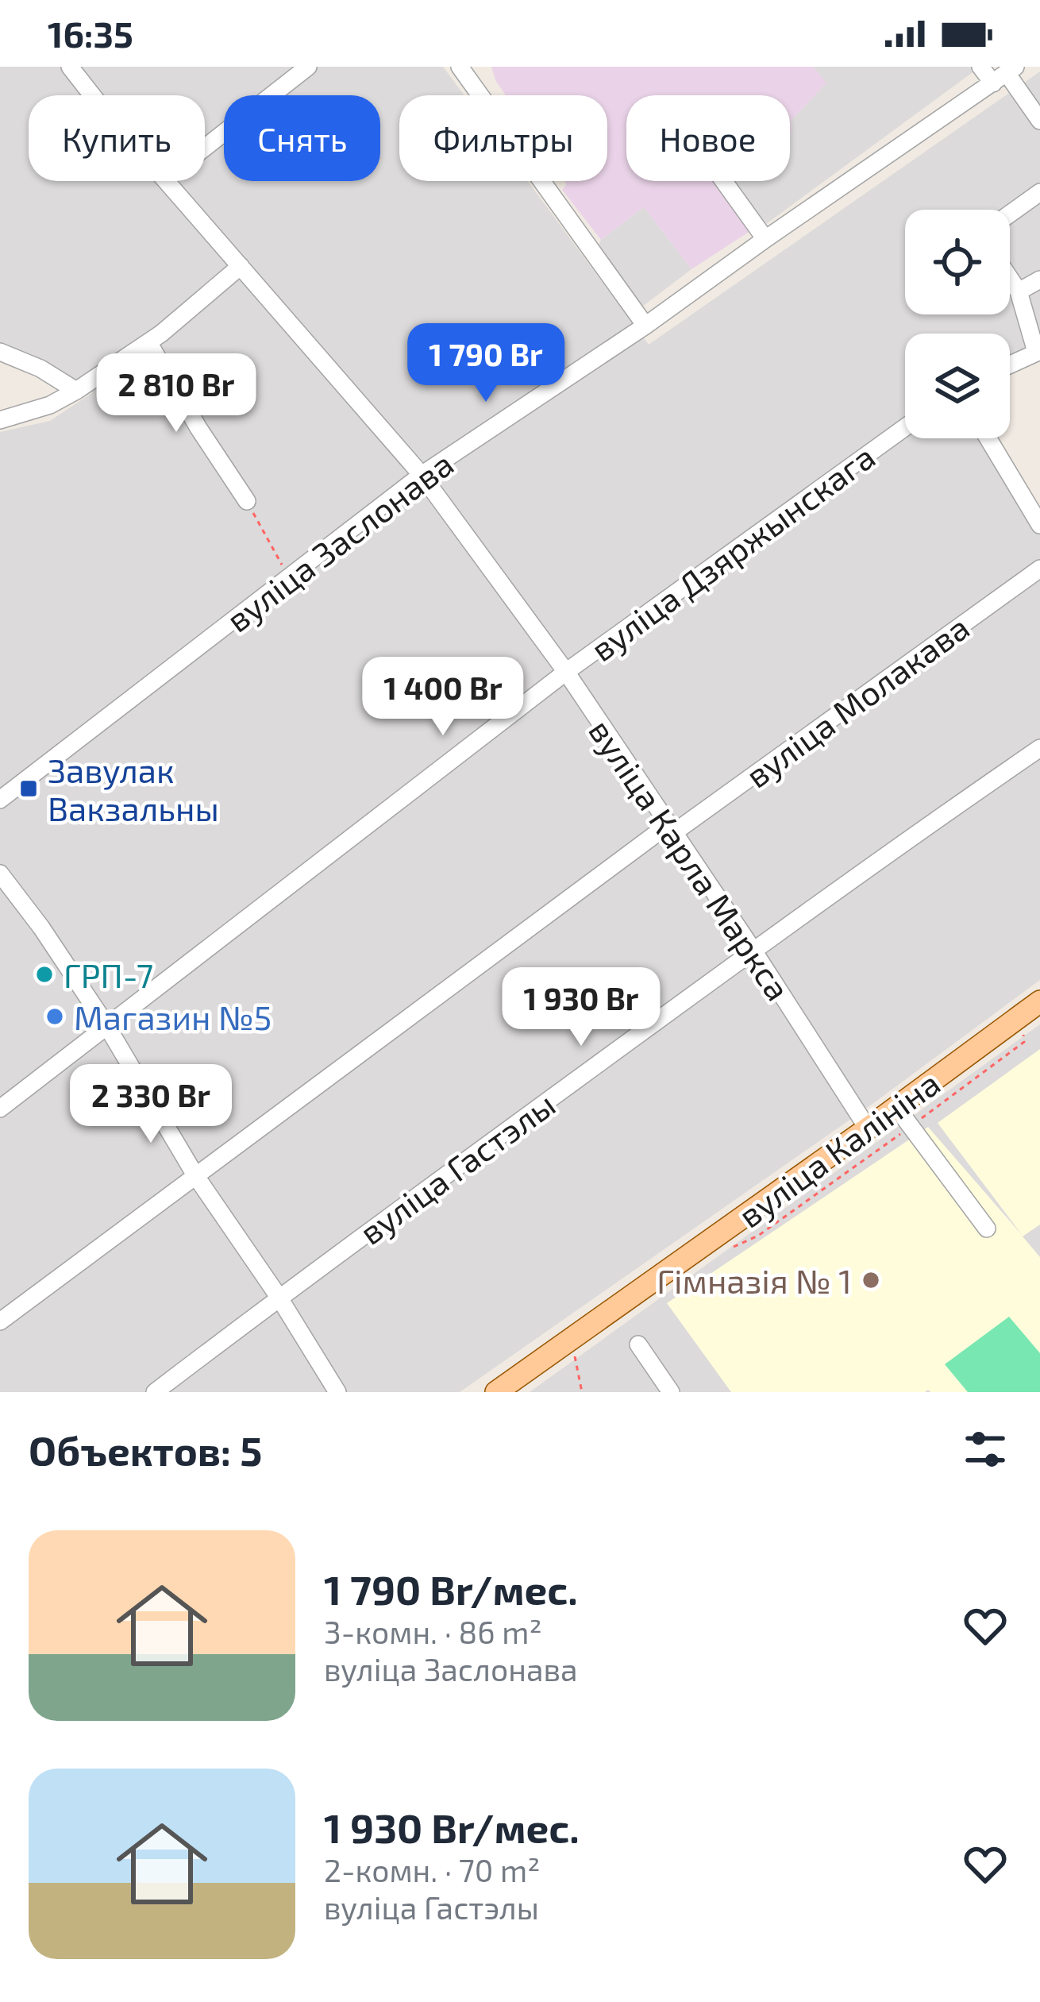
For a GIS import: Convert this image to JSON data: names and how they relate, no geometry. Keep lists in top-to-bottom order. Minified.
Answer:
{"streets":{"main road":["вуліца Калініна"],"street":["вуліца Заслонава","вуліца Дзяржынскага","вуліца Молакава","вуліца Карла Маркса","вуліца Гастэлы"]},"crossings":[["вуліца Заслонава","вуліца Карла Маркса"],["вуліца Дзяржынскага","вуліца Карла Маркса"],["вуліца Молакава","вуліца Карла Маркса"],["вуліца Карла Маркса","вуліца Калініна"],["вуліца Карла Маркса","вуліца Гастэлы"]],"places":{"transit":["Завулак Вакзальны"],"other":["ГРП-7","Магазин №5","Гімназія № 1"]},"page":{"status":"16:35","chip":["Купить","Снять","Фильтры","Новое"],"price":["1 790 Br","2 810 Br","1 400 Br","1 930 Br","2 330 Br"],"heading":"Объектов: 5","list":[{"name":"1 790 Br/мес.","note":"3-комн. · 86 m² · вуліца Заслонава"},{"name":"1 930 Br/мес.","note":"2-комн. · 70 m² · вуліца Гастэлы"}]}}
